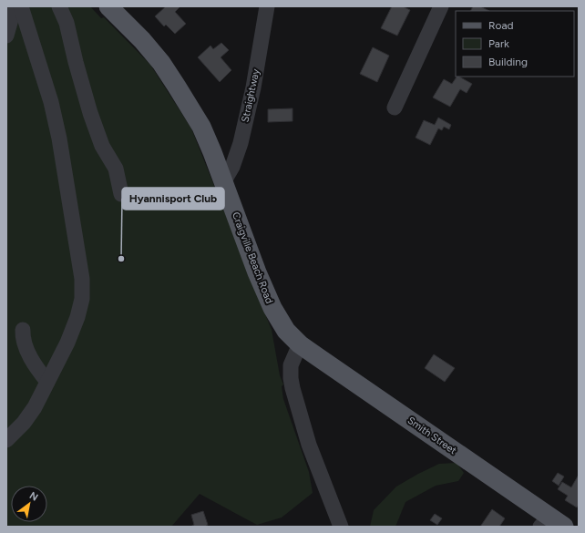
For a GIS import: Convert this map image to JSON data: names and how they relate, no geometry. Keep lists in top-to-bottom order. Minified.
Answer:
{"streets":{"main road":["Craigville Beach Road","Smith Street"],"street":["Straightway"]},"crossings":[["Straightway","Craigville Beach Road"],["Craigville Beach Road","Smith Street"]],"places":["Hyannisport Club"],"legend":["Road","Park","Building"],"north":"top right"}
